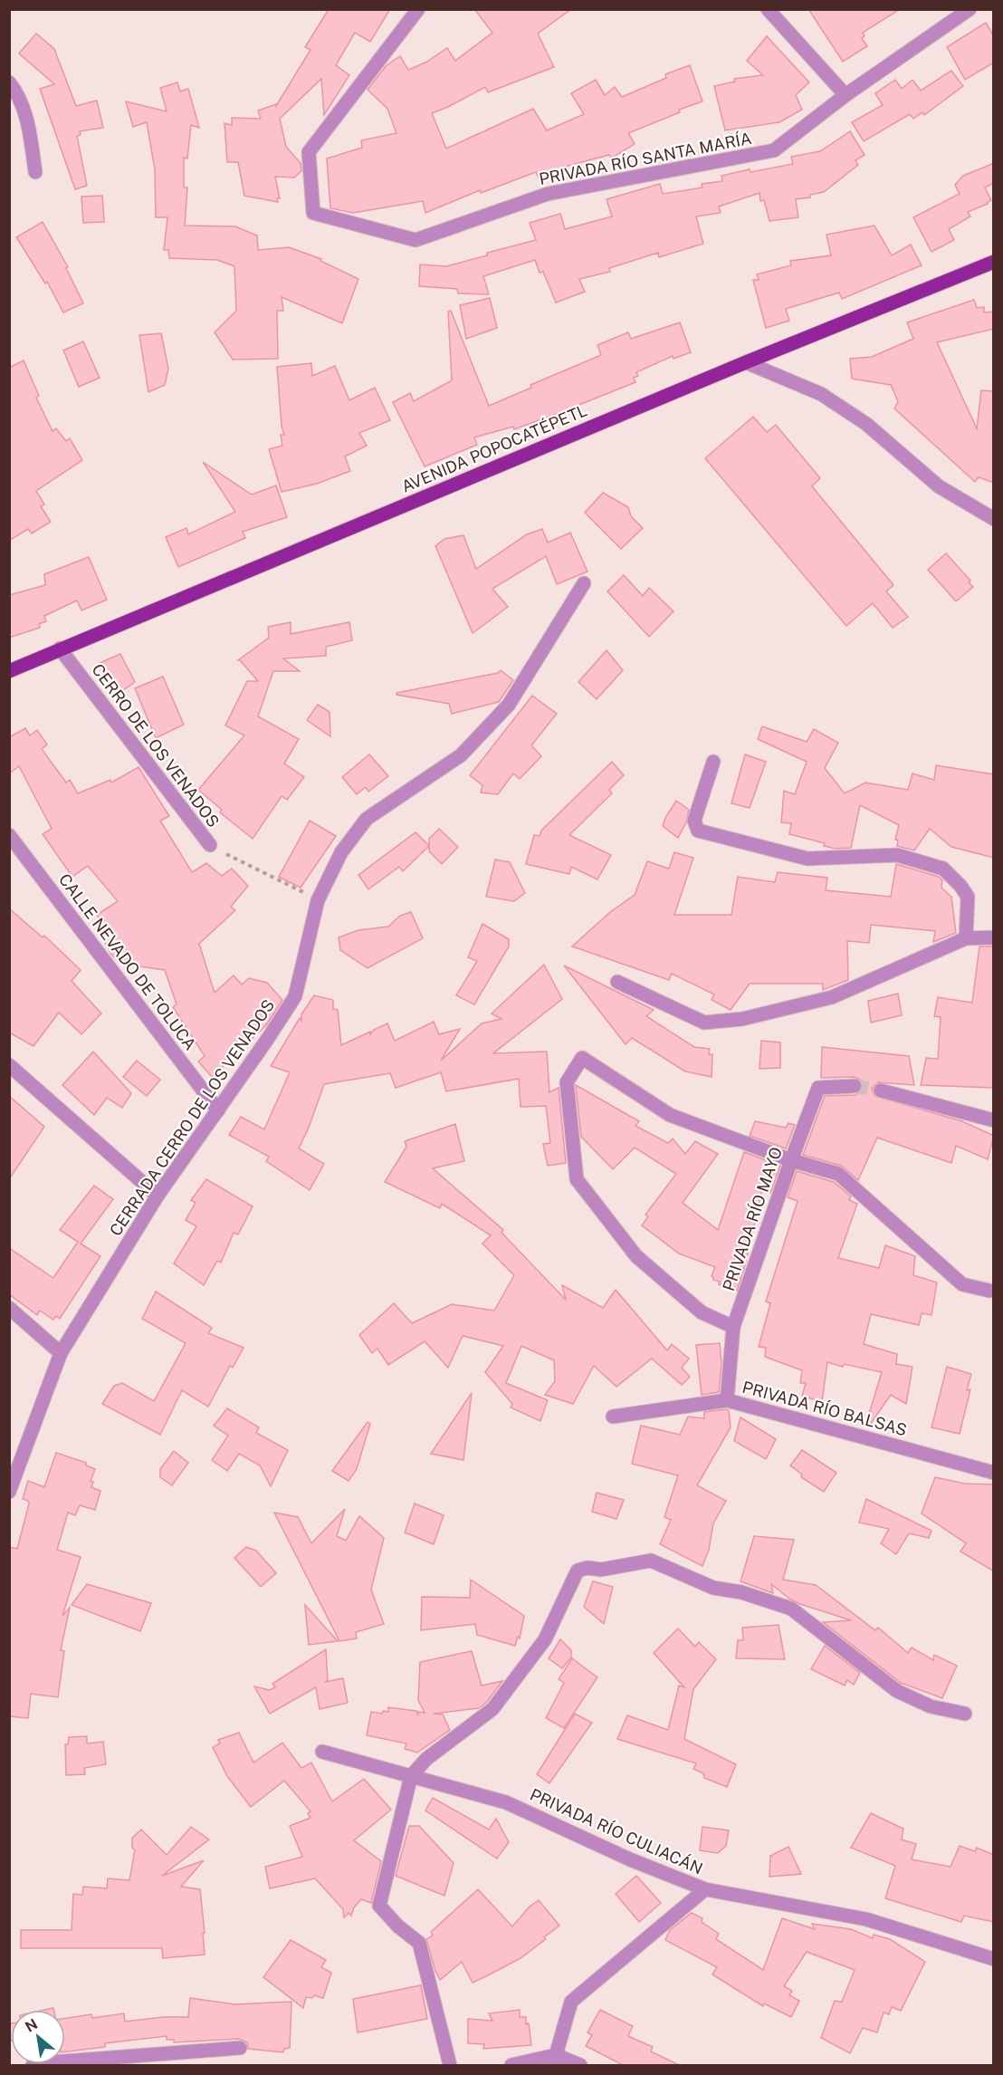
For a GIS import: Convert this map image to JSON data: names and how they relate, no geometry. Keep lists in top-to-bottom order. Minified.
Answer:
{"streets":{"main road":["AVENIDA POPOCATÉPETL"],"street":["PRIVADA RÍO SANTA MARÍA","CERRO DE LOS VENADOS","CALLE NEVADO DE TOLUCA","CERRADA CERRO DE LOS VENADOS","PRIVADA RÍO MAYO","PRIVADA RÍO BALSAS","PRIVADA RÍO CULIACÁN"]},"crossings":[["AVENIDA POPOCATÉPETL","CERRO DE LOS VENADOS"],["CERRO DE LOS VENADOS","CERRADA CERRO DE LOS VENADOS"],["CALLE NEVADO DE TOLUCA","CERRADA CERRO DE LOS VENADOS"],["PRIVADA RÍO MAYO","PRIVADA RÍO BALSAS"]],"north":"top left"}
